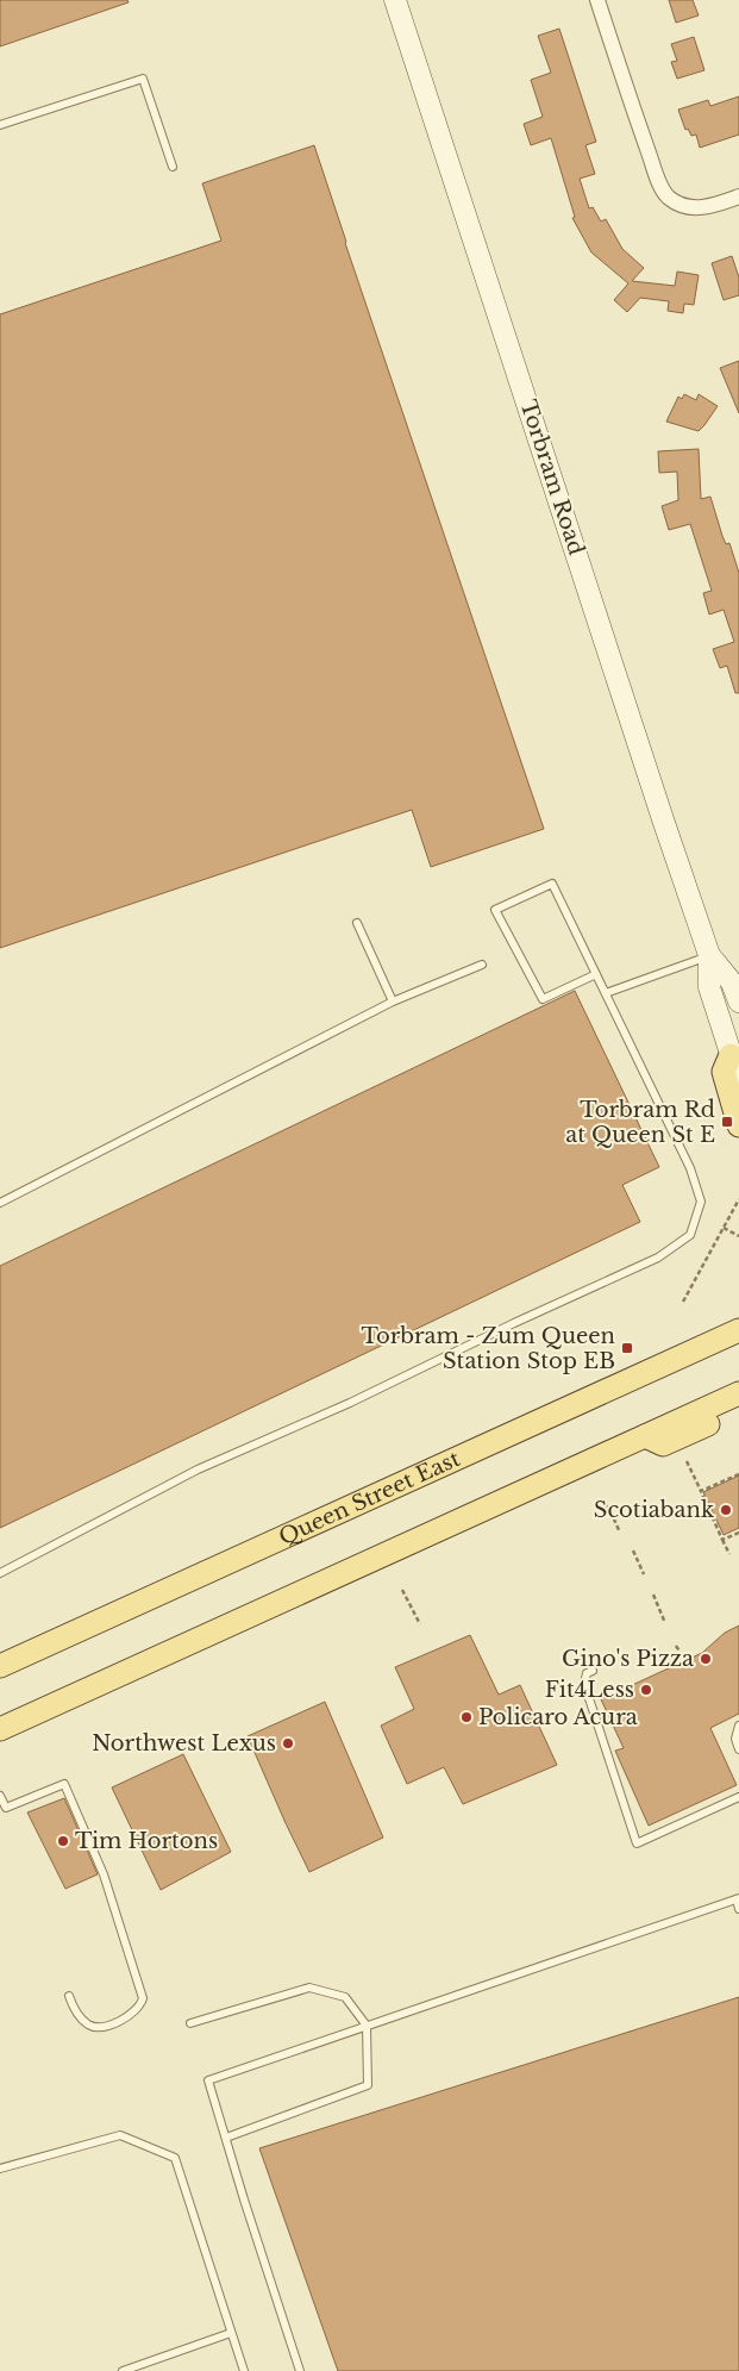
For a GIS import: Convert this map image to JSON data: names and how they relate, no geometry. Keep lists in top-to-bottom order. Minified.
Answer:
{"streets":{"main road":["Torbram Road","Queen Street East"]},"places":{"transit":["Torbram Rd at Queen St E","Torbram - Zum Queen Station Stop EB"],"other":["Scotiabank","Gino's Pizza","Fit4Less","Policaro Acura","Northwest Lexus","Tim Hortons"]}}
